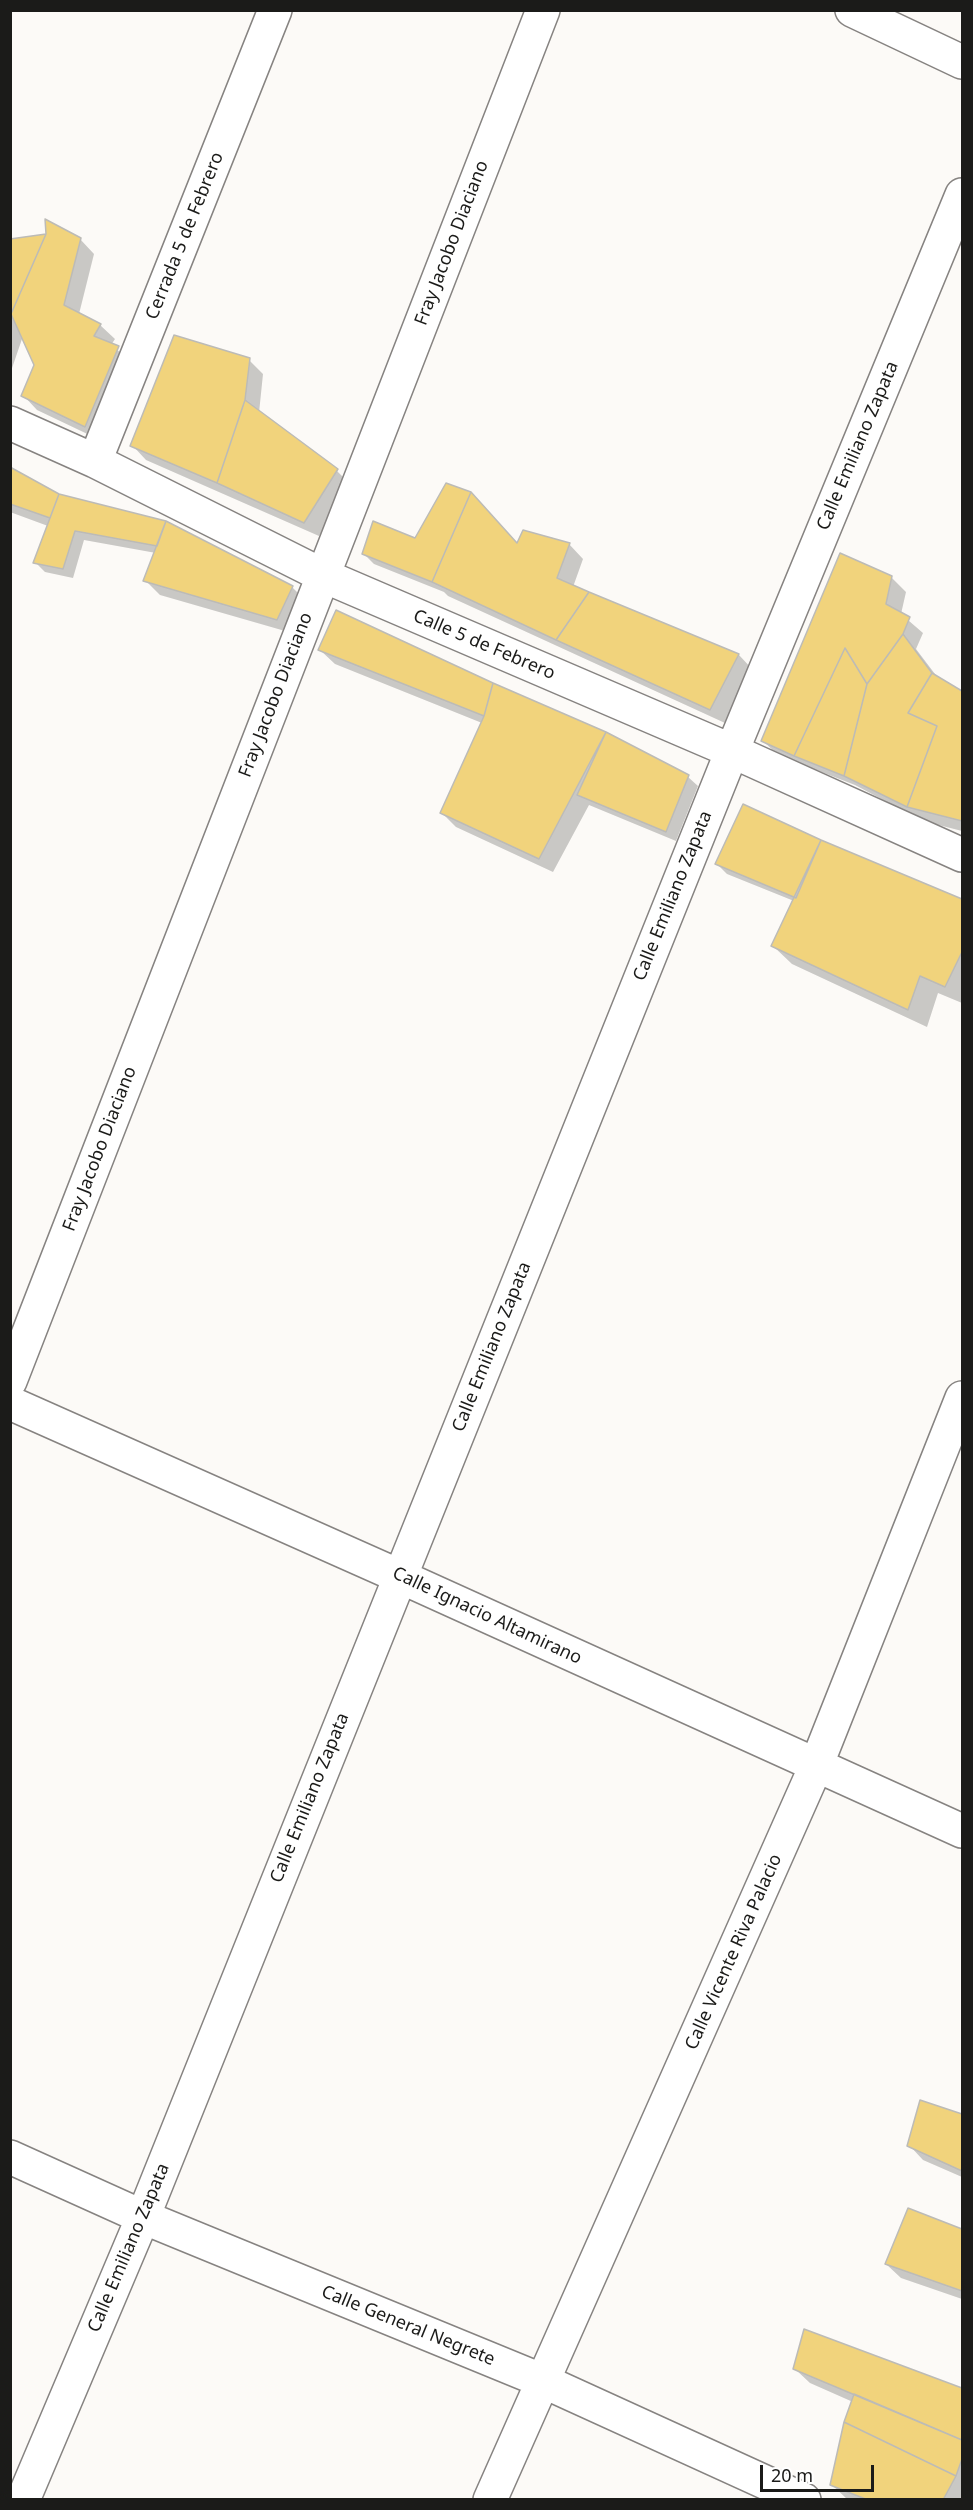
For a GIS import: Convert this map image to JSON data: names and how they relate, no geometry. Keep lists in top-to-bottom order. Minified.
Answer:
{"streets":{"street":["Cerrada 5 de Febrero","Fray Jacobo Diaciano","Calle Emiliano Zapata","Calle 5 de Febrero","Calle Ignacio Altamirano","Calle Vicente Riva Palacio","Calle General Negrete"]},"crossings":[["Cerrada 5 de Febrero","Calle 5 de Febrero"],["Fray Jacobo Diaciano","Calle 5 de Febrero"],["Calle Emiliano Zapata","Calle 5 de Febrero"],["Calle Emiliano Zapata","Calle Ignacio Altamirano"],["Calle Emiliano Zapata","Calle General Negrete"],["Calle Ignacio Altamirano","Calle Vicente Riva Palacio"],["Calle Vicente Riva Palacio","Calle General Negrete"]],"scale_bar":"20 m"}
